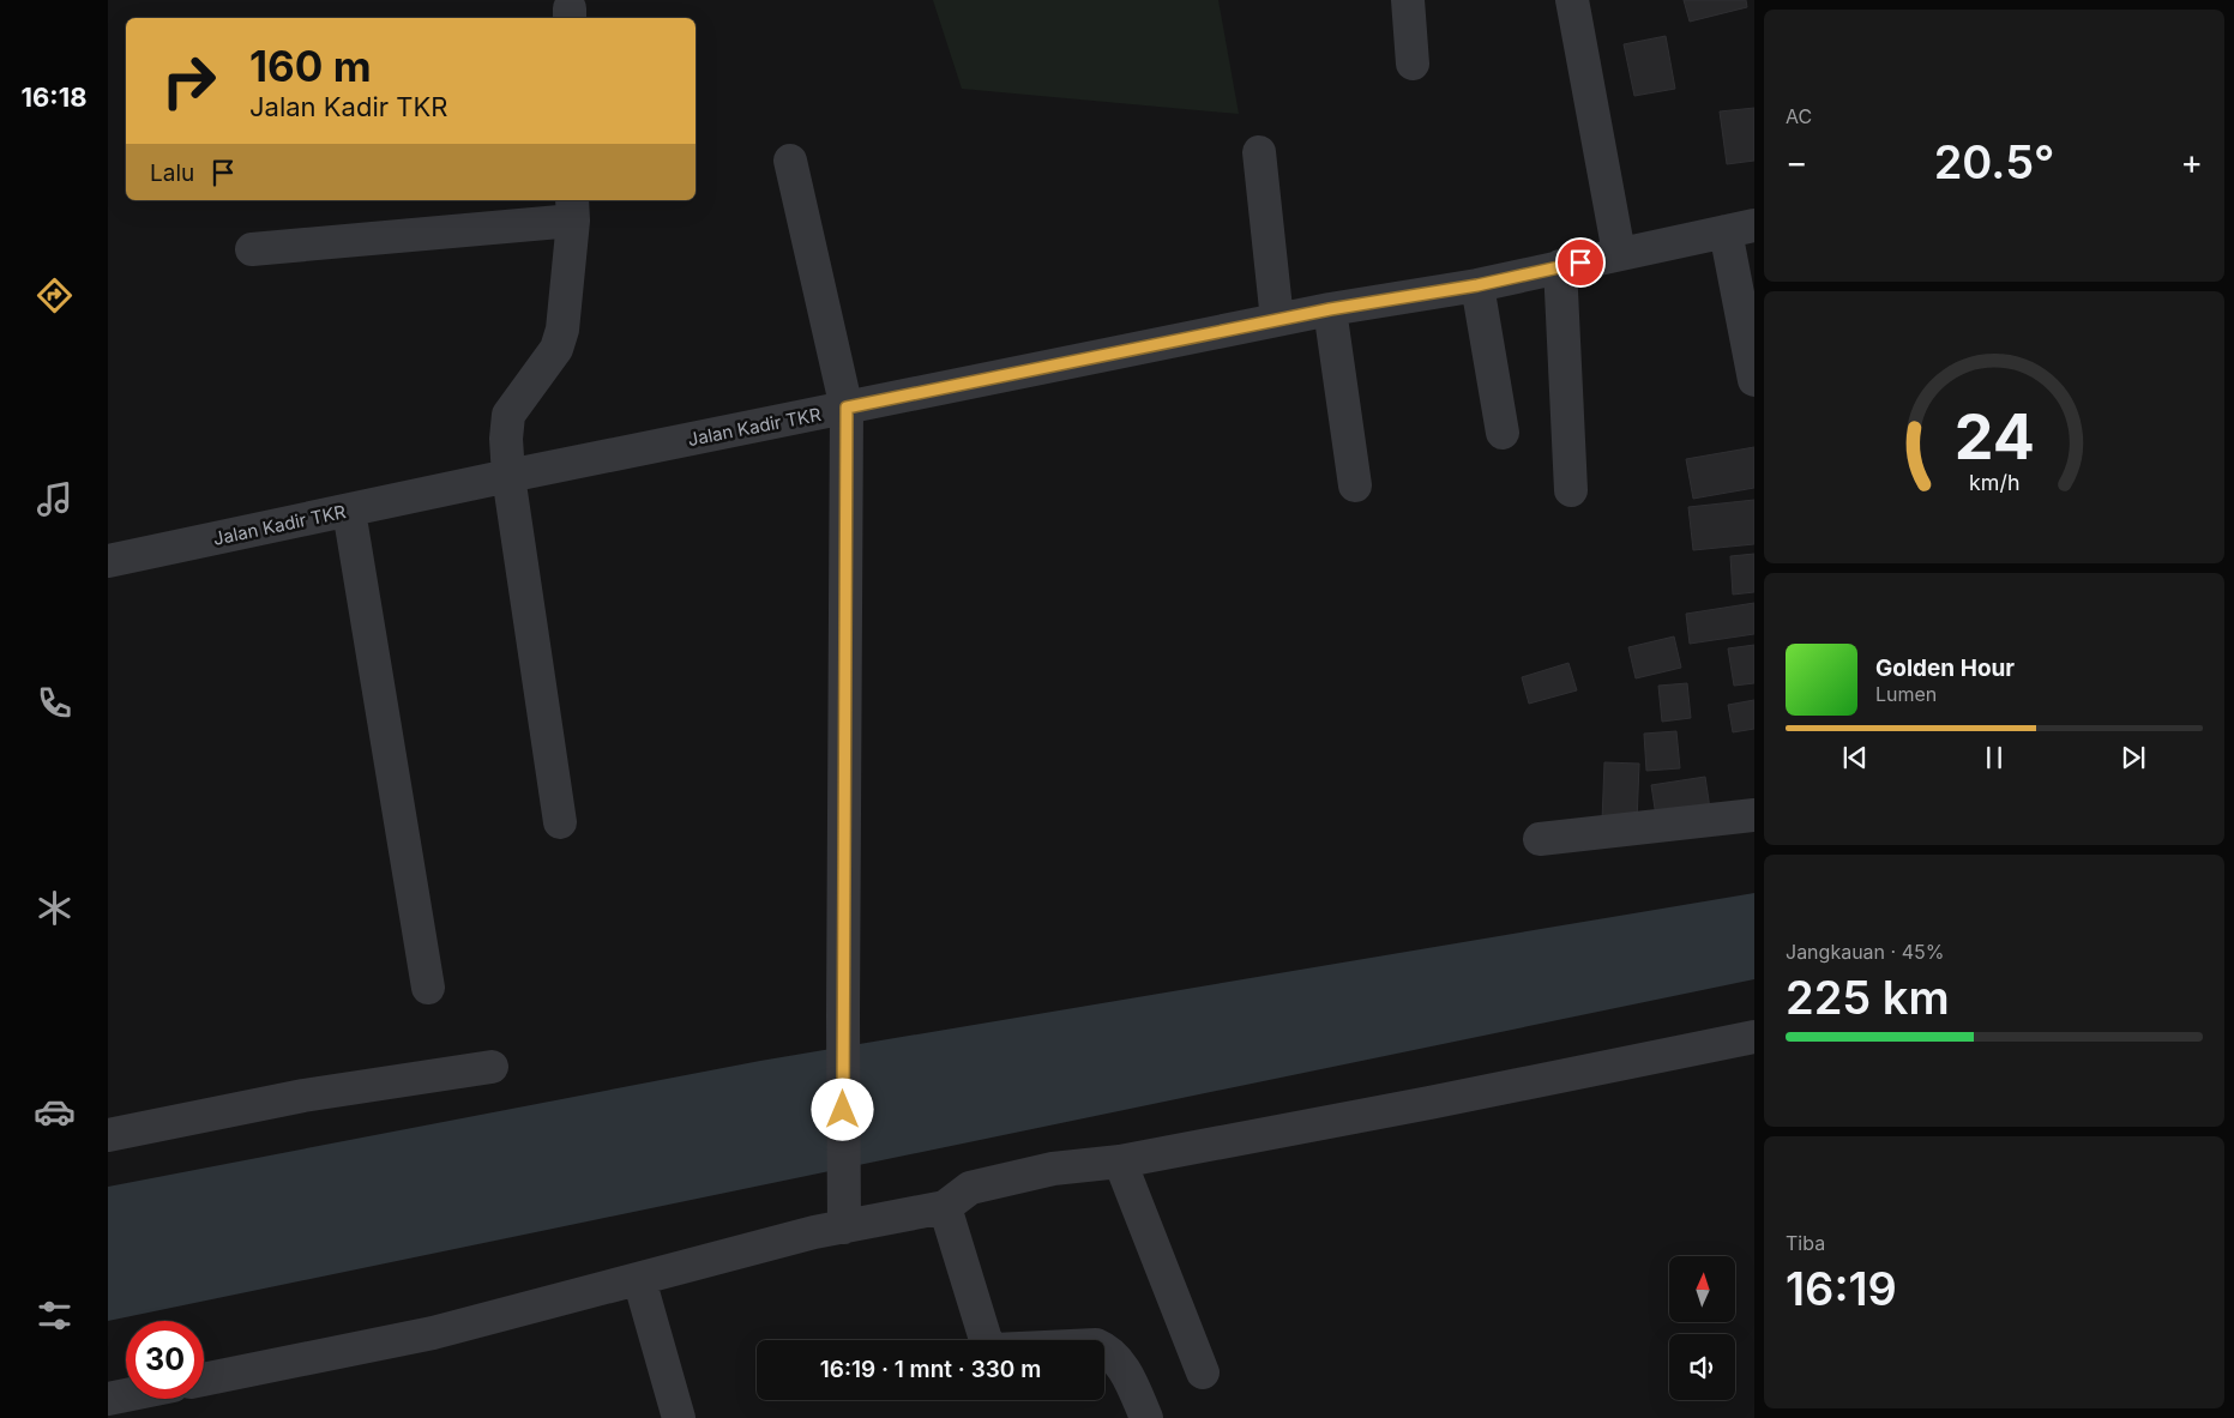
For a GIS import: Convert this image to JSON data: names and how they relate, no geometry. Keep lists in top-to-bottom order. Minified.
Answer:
{"streets":{"street":["Jalan Kadir TKR"]},"north":"top","page":{"tabs":"16:18","tile":["AC",["Jangkauan · 45%","225 km"],["Tiba","16:19"]],"turn":["160 m","Jalan Kadir TKR"],"heat":["−","20.5°","+"],"then":"Lalu","song":["Golden Hour","Lumen"],"limit":"30","trip":"16:19 · 1 mnt · 330 m","gauge":["24","km/h"]}}
